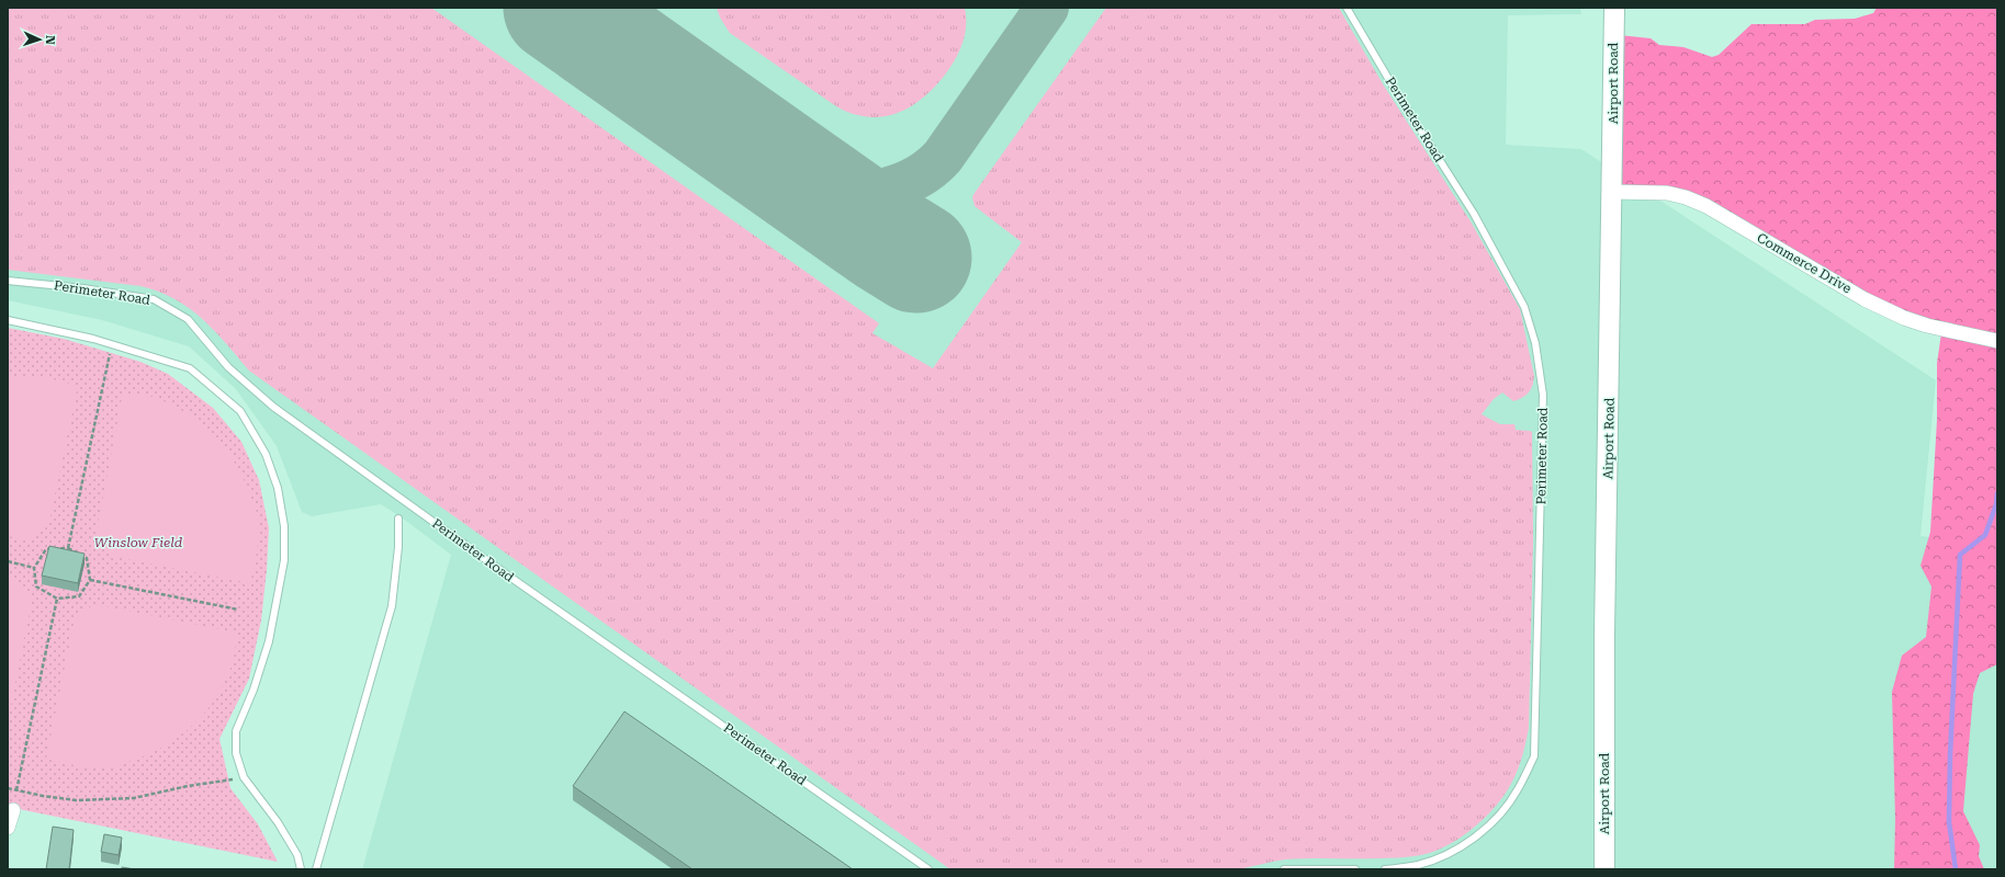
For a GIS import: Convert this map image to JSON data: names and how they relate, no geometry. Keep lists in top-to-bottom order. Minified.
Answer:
{"streets":{"main road":["Airport Road"],"street":["Commerce Drive"],"lane":["Perimeter Road"]},"crossings":[["Airport Road","Commerce Drive"]],"parks":["Winslow Field"],"north":"right"}
